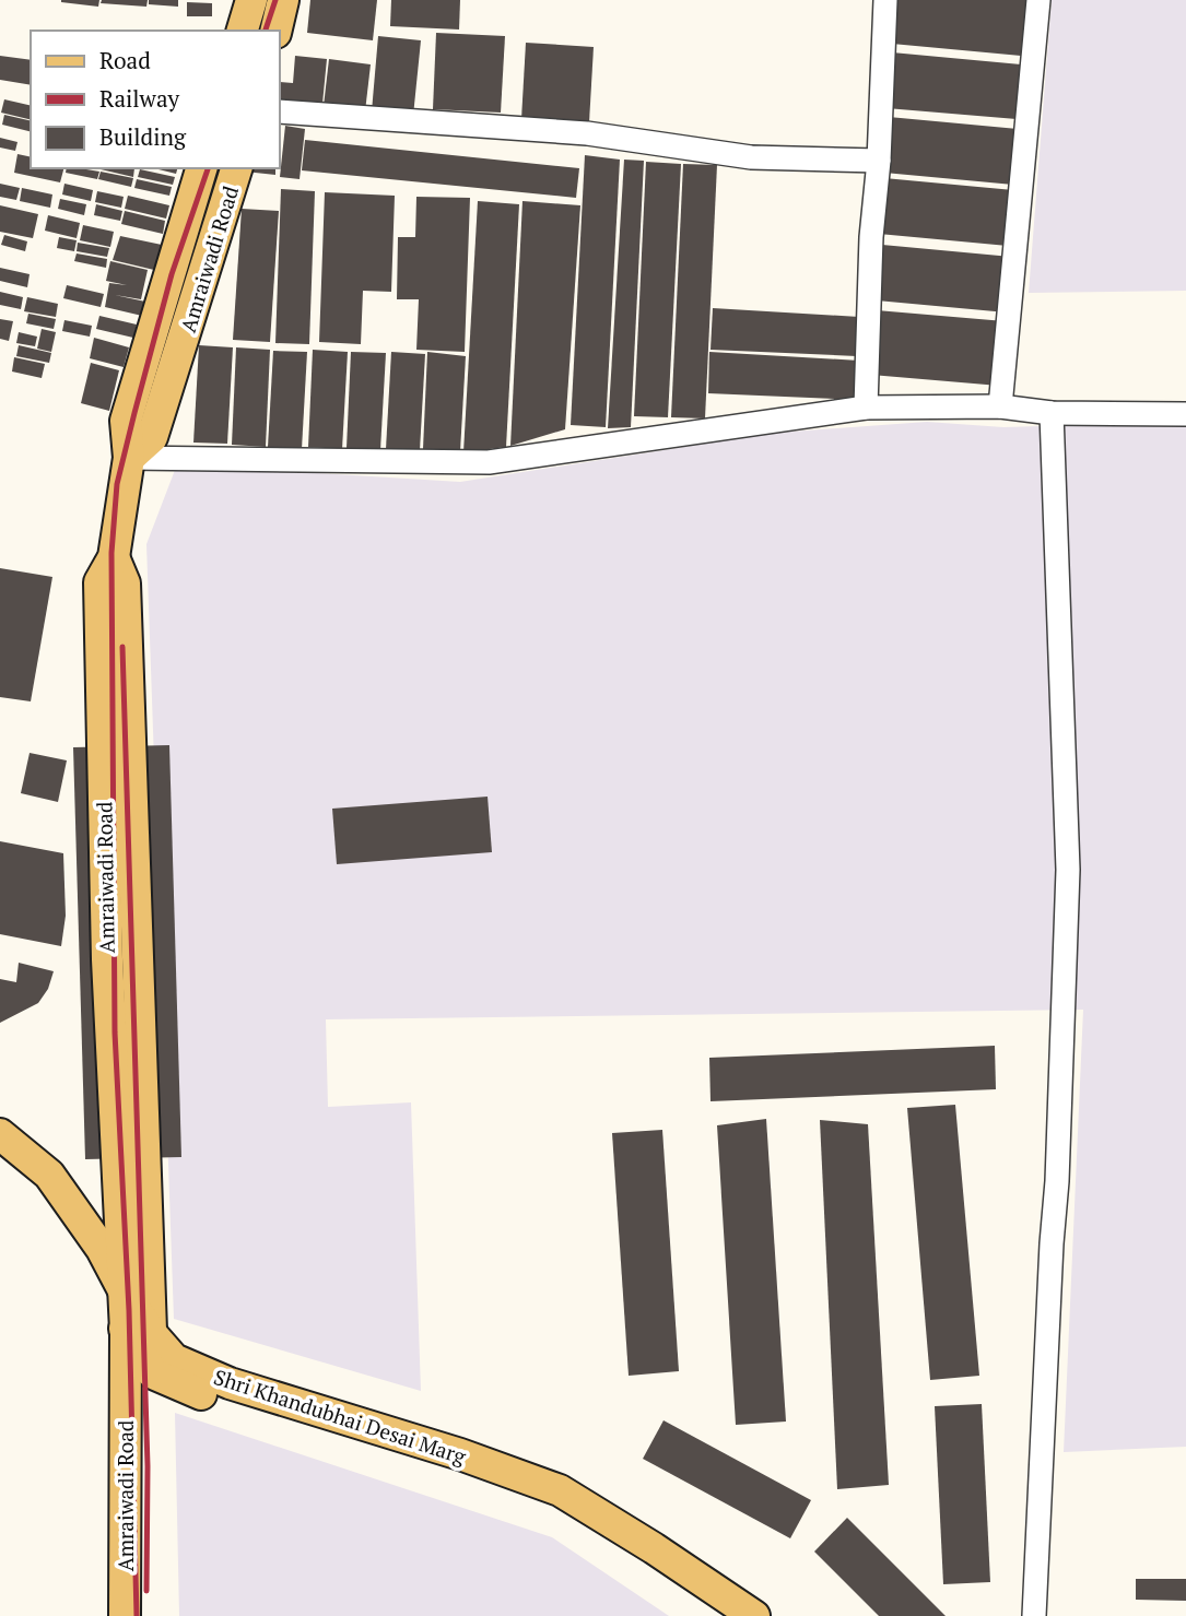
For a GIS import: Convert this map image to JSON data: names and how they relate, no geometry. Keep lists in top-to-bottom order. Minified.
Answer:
{"streets":{"main road":["Amraiwadi Road","Shri Khandubhai Desai Marg"]},"crossings":[["Amraiwadi Road","Shri Khandubhai Desai Marg"]],"legend":["Road","Railway","Building"]}
